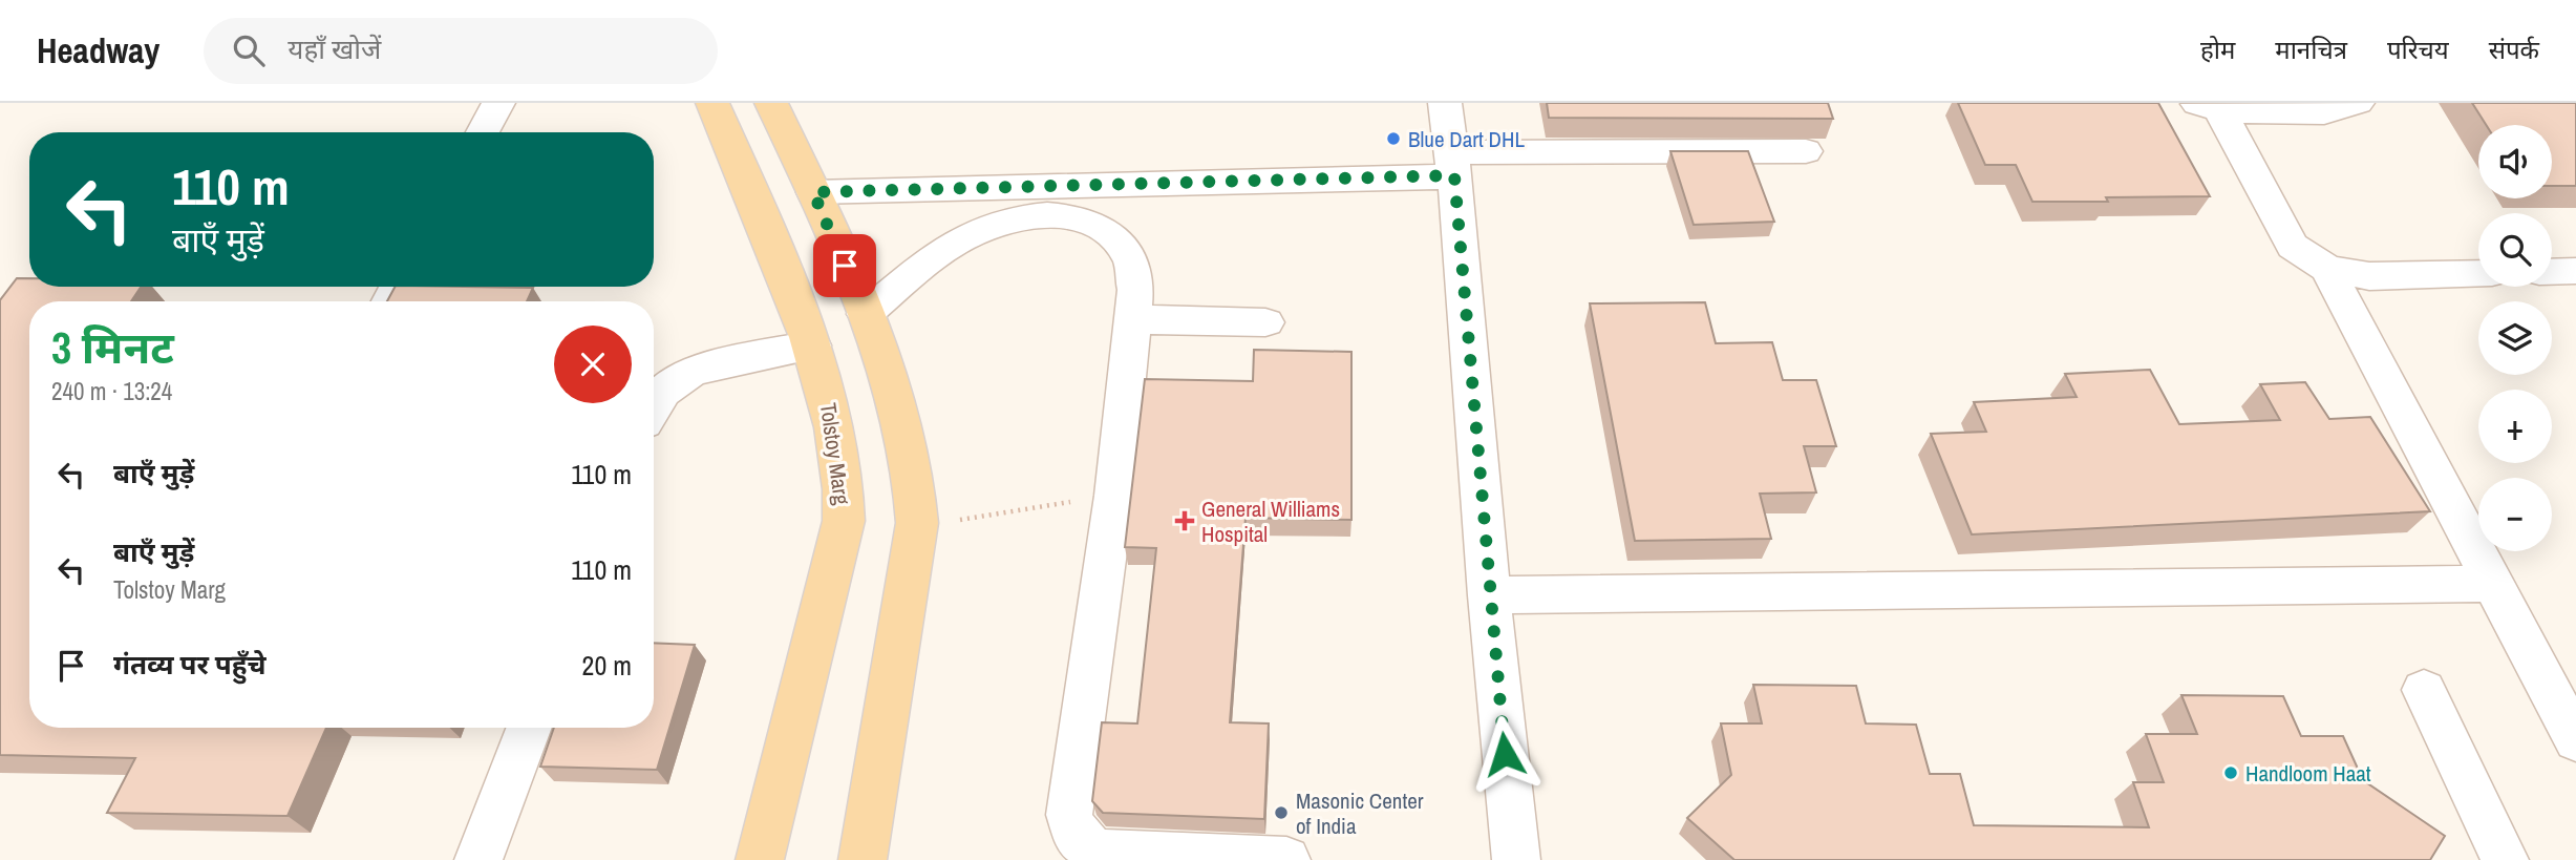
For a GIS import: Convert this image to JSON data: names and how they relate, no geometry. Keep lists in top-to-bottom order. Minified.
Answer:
{"streets":{"main road":["Tolstoy Marg"]},"places":{"other":["Blue Dart DHL","Handloom Haat","Masonic Center of India"],"health":["General Williams Hospital"]},"page":{"header":"Headway","search":"यहाँ खोजें","nav":["होम","मानचित्र","परिचय","संपर्क"],"map_buttons":["+","−"],"turn":["110 m","बाएँ मुड़ें"],"heading":["3 मिनट","240 m · 13:24"],"list":[{"name":"बाएँ मुड़ें","value":"110 m"},{"name":"बाएँ मुड़ें","note":"Tolstoy Marg","value":"110 m"},{"name":"गंतव्य पर पहुँचे","value":"20 m"}]}}
